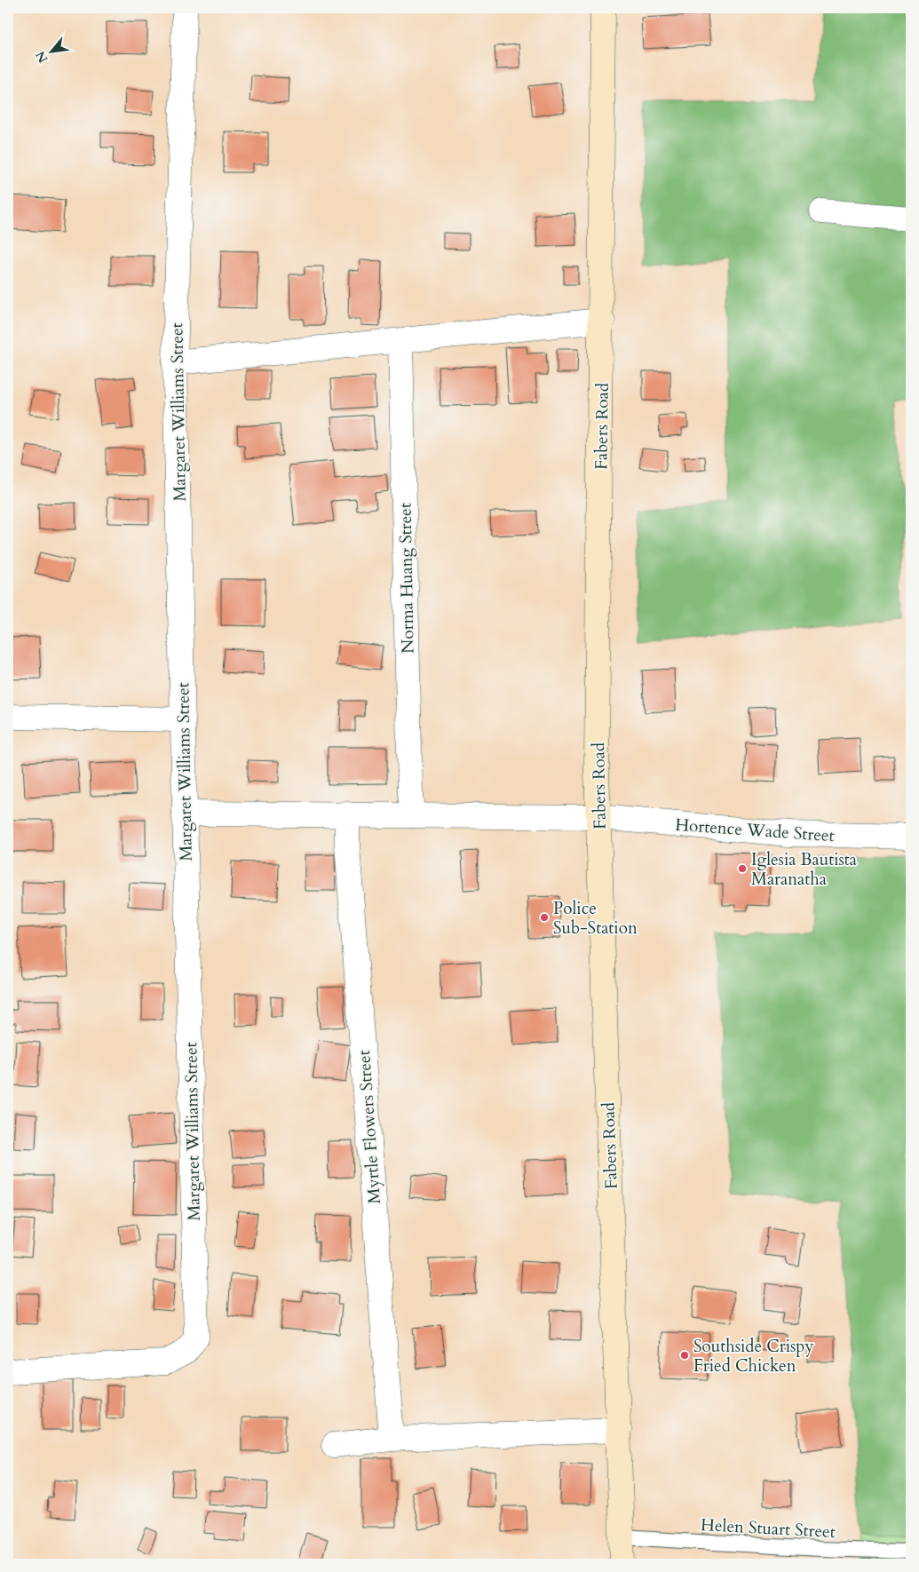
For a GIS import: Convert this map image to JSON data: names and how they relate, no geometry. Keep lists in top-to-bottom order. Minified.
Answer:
{"streets":{"main road":["Fabers Road"],"street":["Margaret Williams Street","Norma Huang Street","Hortence Wade Street","Myrtle Flowers Street"],"lane":["Helen Stuart Street"]},"crossings":[["Margaret Williams Street","Hortence Wade Street"],["Fabers Road","Hortence Wade Street"],["Fabers Road","Helen Stuart Street"],["Norma Huang Street","Hortence Wade Street"],["Hortence Wade Street","Myrtle Flowers Street"]],"places":["Iglesia Bautista Maranatha","Police Sub-Station","Southside Crispy Fried Chicken"],"north":"bottom left"}
